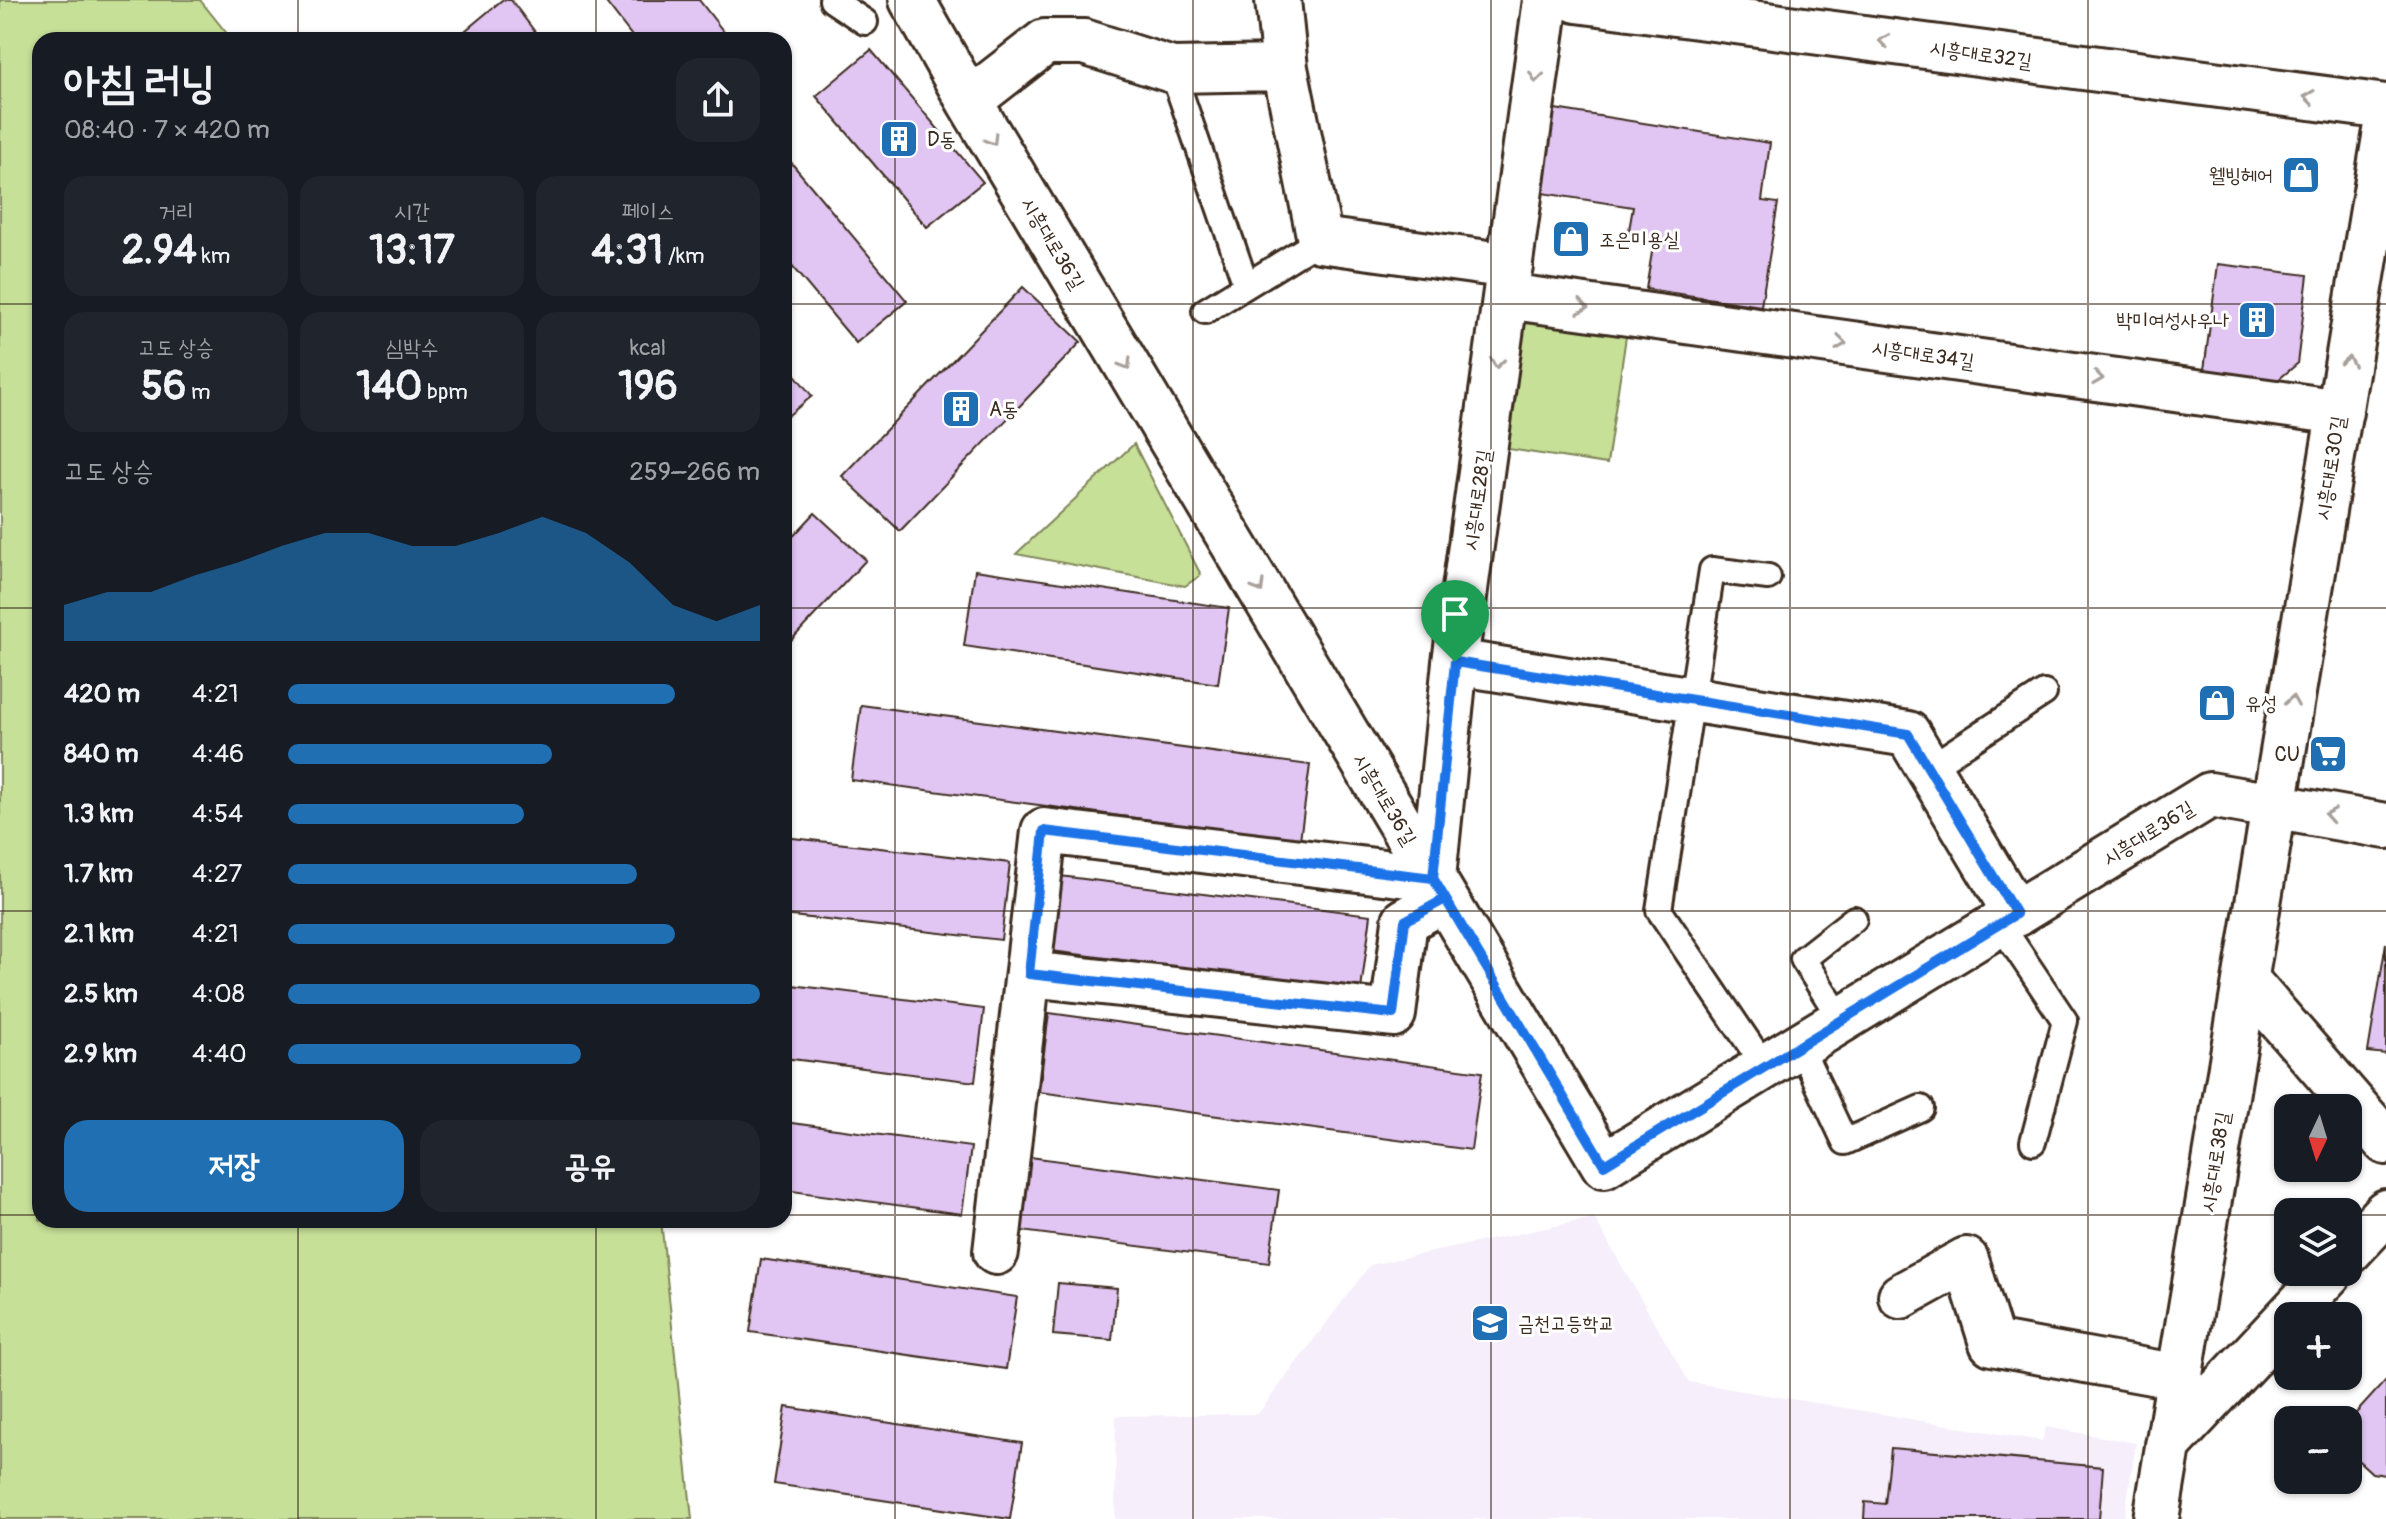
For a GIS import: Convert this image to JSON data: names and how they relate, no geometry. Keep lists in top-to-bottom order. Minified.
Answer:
{"streets":{"street":["시흥대로32길","시흥대로36길","시흥대로34길","시흥대로30길","시흥대로28길","시흥대로38길"]},"crossings":[["시흥대로36길","시흥대로30길"],["시흥대로36길","시흥대로28길"],["시흥대로36길","시흥대로38길"],["시흥대로34길","시흥대로30길"],["시흥대로34길","시흥대로28길"],["시흥대로30길","시흥대로38길"]],"one_way":["시흥대로32길","시흥대로30길"],"places":{"building":["D동","박미여성사우나","A동"],"shop":["웰빙헤어","조은미용실","유성"],"supermarket":["CU"],"school or university":["금천고등학교"]},"north":"bottom","page":{"heading":["아침 러닝","08:40 · 7 × 420 m"],"stats":[["거리","2.94 km"],["시간","13:17"],["페이스","4:31 /km"],["고도 상승","56 m"],["심박수","140 bpm"],["kcal","196"]],"chart":["고도 상승","259–266 m"],"list":[{"name":"420 m","note":"4:21"},{"name":"840 m","note":"4:46"},{"name":"1.3 km","note":"4:54"},{"name":"1.7 km","note":"4:27"},{"name":"2.1 km","note":"4:21"},{"name":"2.5 km","note":"4:08"},{"name":"2.9 km","note":"4:40"}],"map_buttons":["+","−"],"buttons":["저장","공유"]}}
